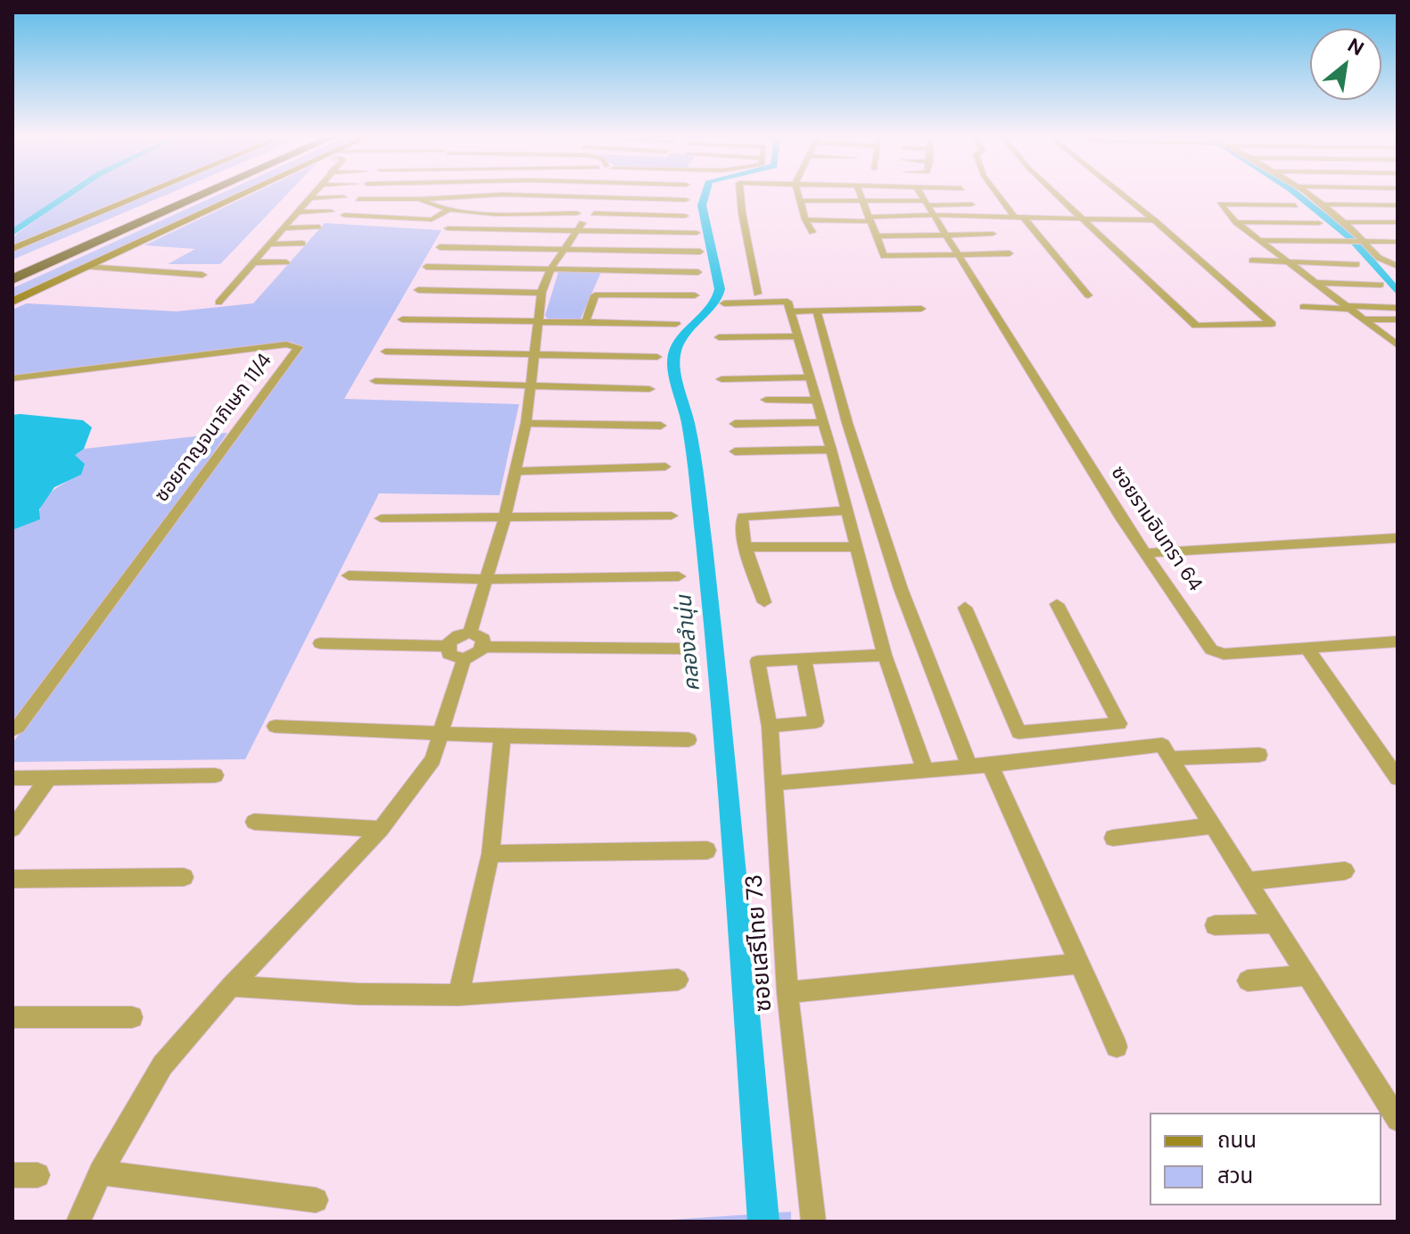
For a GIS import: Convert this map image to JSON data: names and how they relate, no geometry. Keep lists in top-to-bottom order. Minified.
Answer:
{"streets":{"street":["ซอยกาญจนาภิเษก 11/4","ซอยรามอินทรา 64","ซอยเสรีไทย 73"]},"water":["คลองลำนุ่น"],"legend":["ถนน","สวน"],"north":"top right"}
